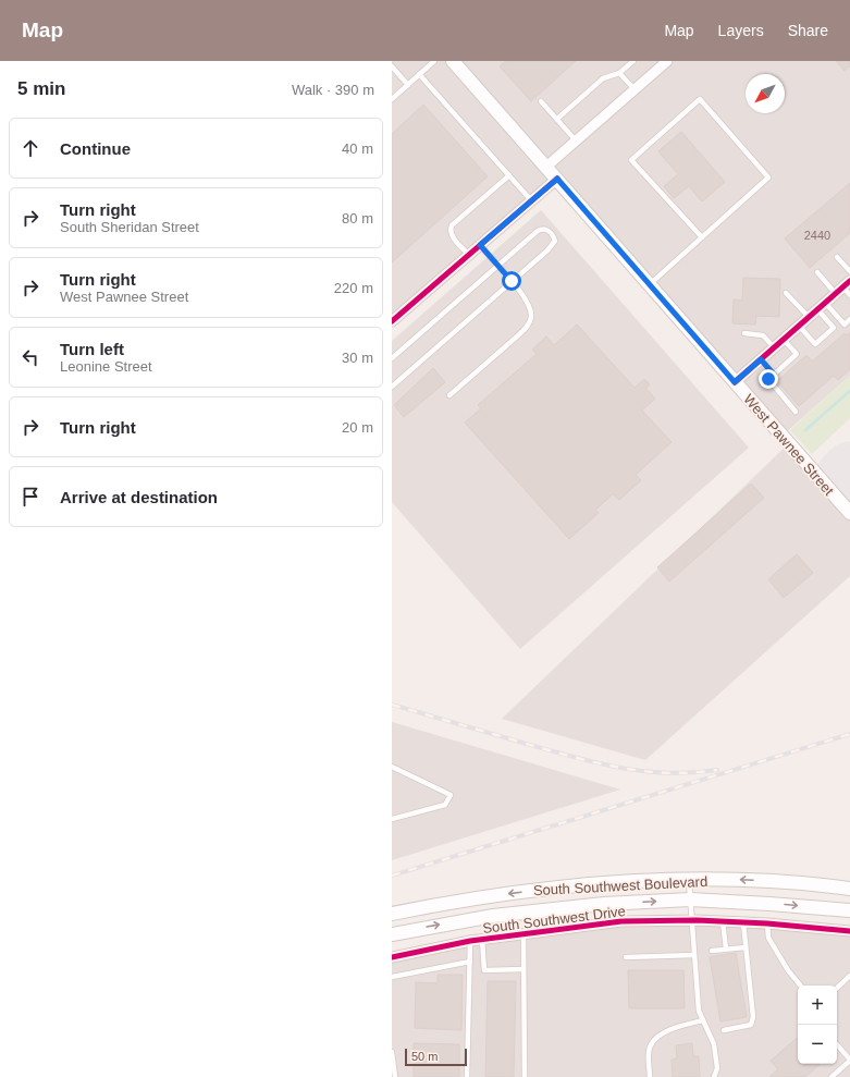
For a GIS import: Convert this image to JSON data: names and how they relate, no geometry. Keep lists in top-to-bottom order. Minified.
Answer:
{"streets":{"main road":["West Pawnee Street","South Southwest Boulevard"],"street":["South Southwest Drive"]},"house_numbers":["2440"],"scale_bar":"50 m","north":"bottom left","page":{"header":"Map","nav":["Map","Layers","Share"],"heading":["5 min","Walk · 390 m"],"list":[["Continue","40 m"],["Turn right","South Sheridan Street","80 m"],["Turn right","West Pawnee Street","220 m"],["Turn left","Leonine Street","30 m"],["Turn right","20 m"],"Arrive at destination"],"map_buttons":["+","−"],"scale":"50 m"}}
